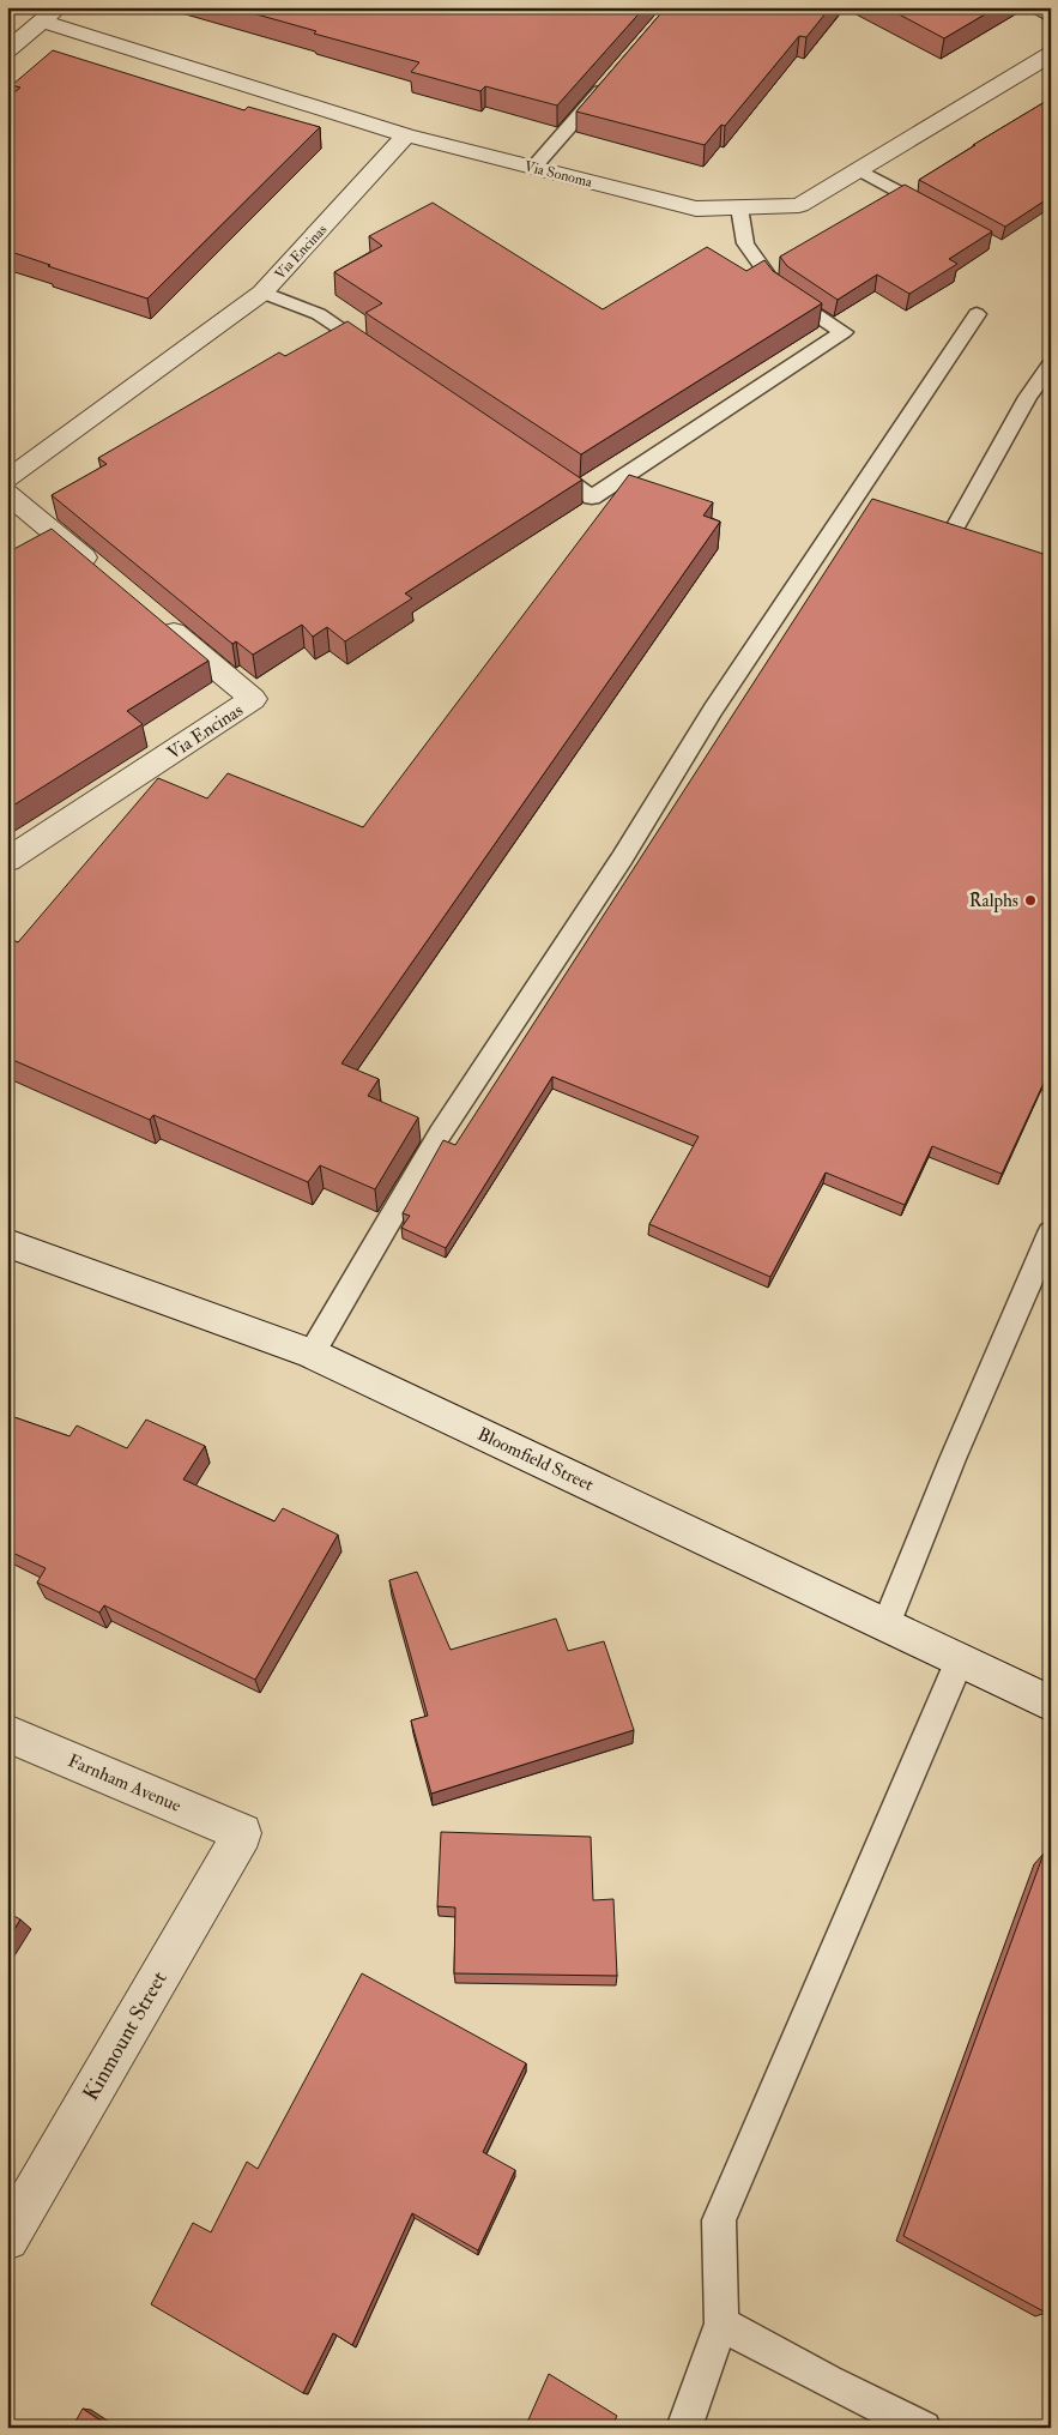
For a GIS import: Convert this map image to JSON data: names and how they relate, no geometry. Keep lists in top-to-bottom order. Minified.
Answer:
{"streets":{"street":["Via Sonoma","Via Encinas","Bloomfield Street","Farnham Avenue","Kinmount Street"]},"crossings":[["Via Sonoma","Via Encinas"],["Farnham Avenue","Kinmount Street"]],"places":["Ralphs"]}
